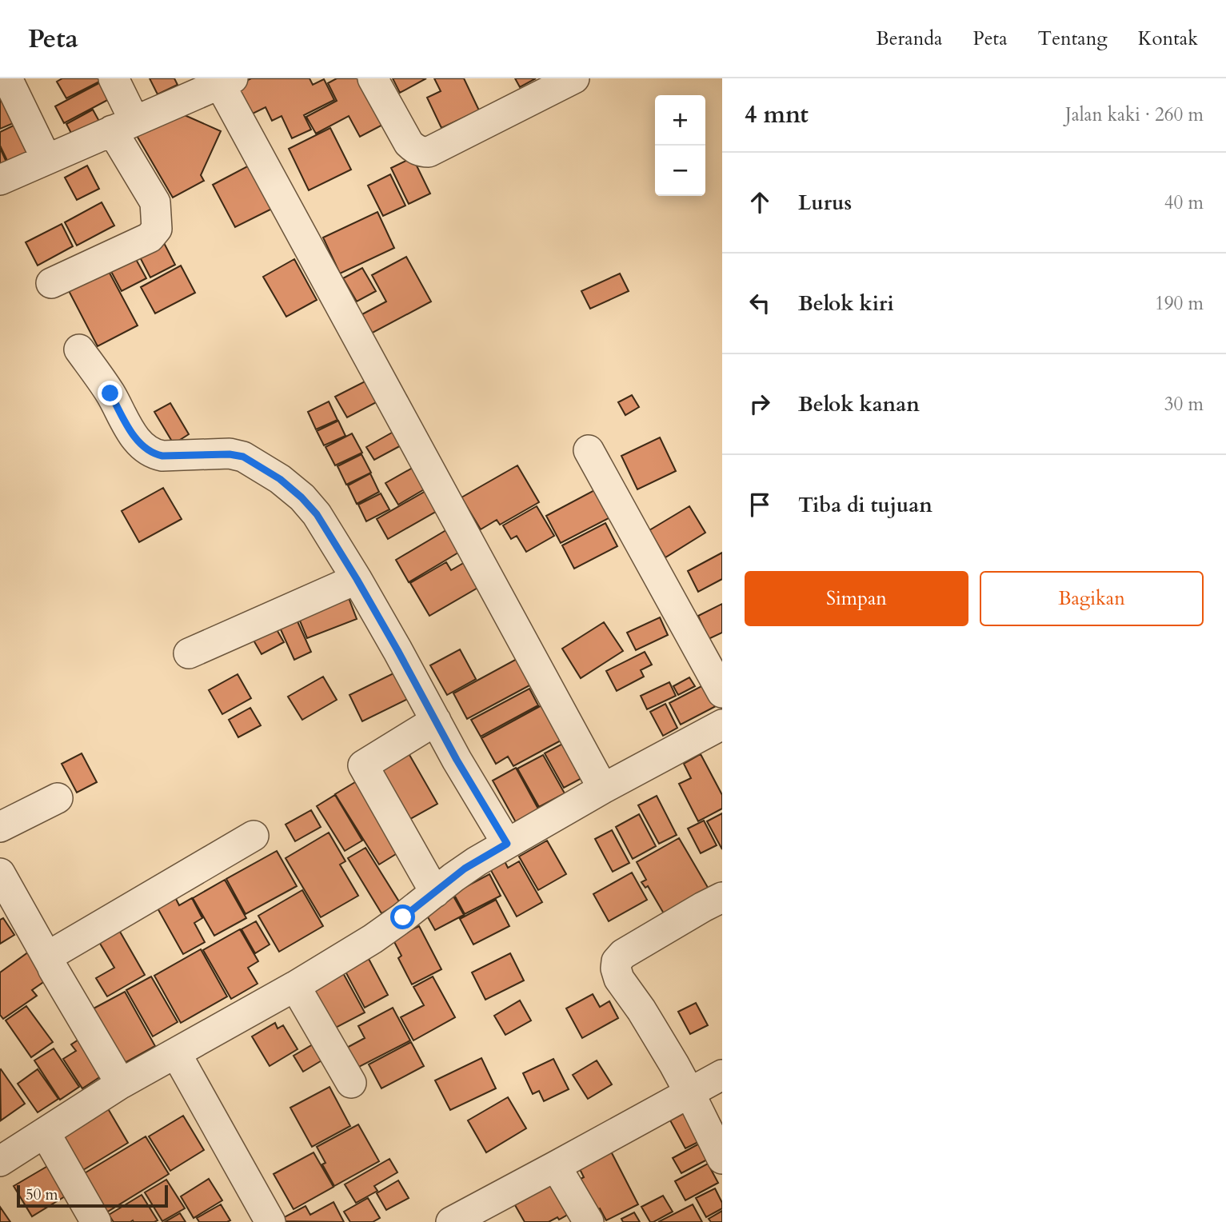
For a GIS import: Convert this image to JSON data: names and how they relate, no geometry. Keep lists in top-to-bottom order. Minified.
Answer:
{"scale_bar":"50 m","page":{"header":"Peta","nav":["Beranda","Peta","Tentang","Kontak"],"heading":["4 mnt","Jalan kaki · 260 m"],"map_buttons":["+","−"],"list":[["Lurus","40 m"],["Belok kiri","190 m"],["Belok kanan","30 m"],"Tiba di tujuan"],"buttons":["Simpan","Bagikan"],"scale":"50 m"}}
